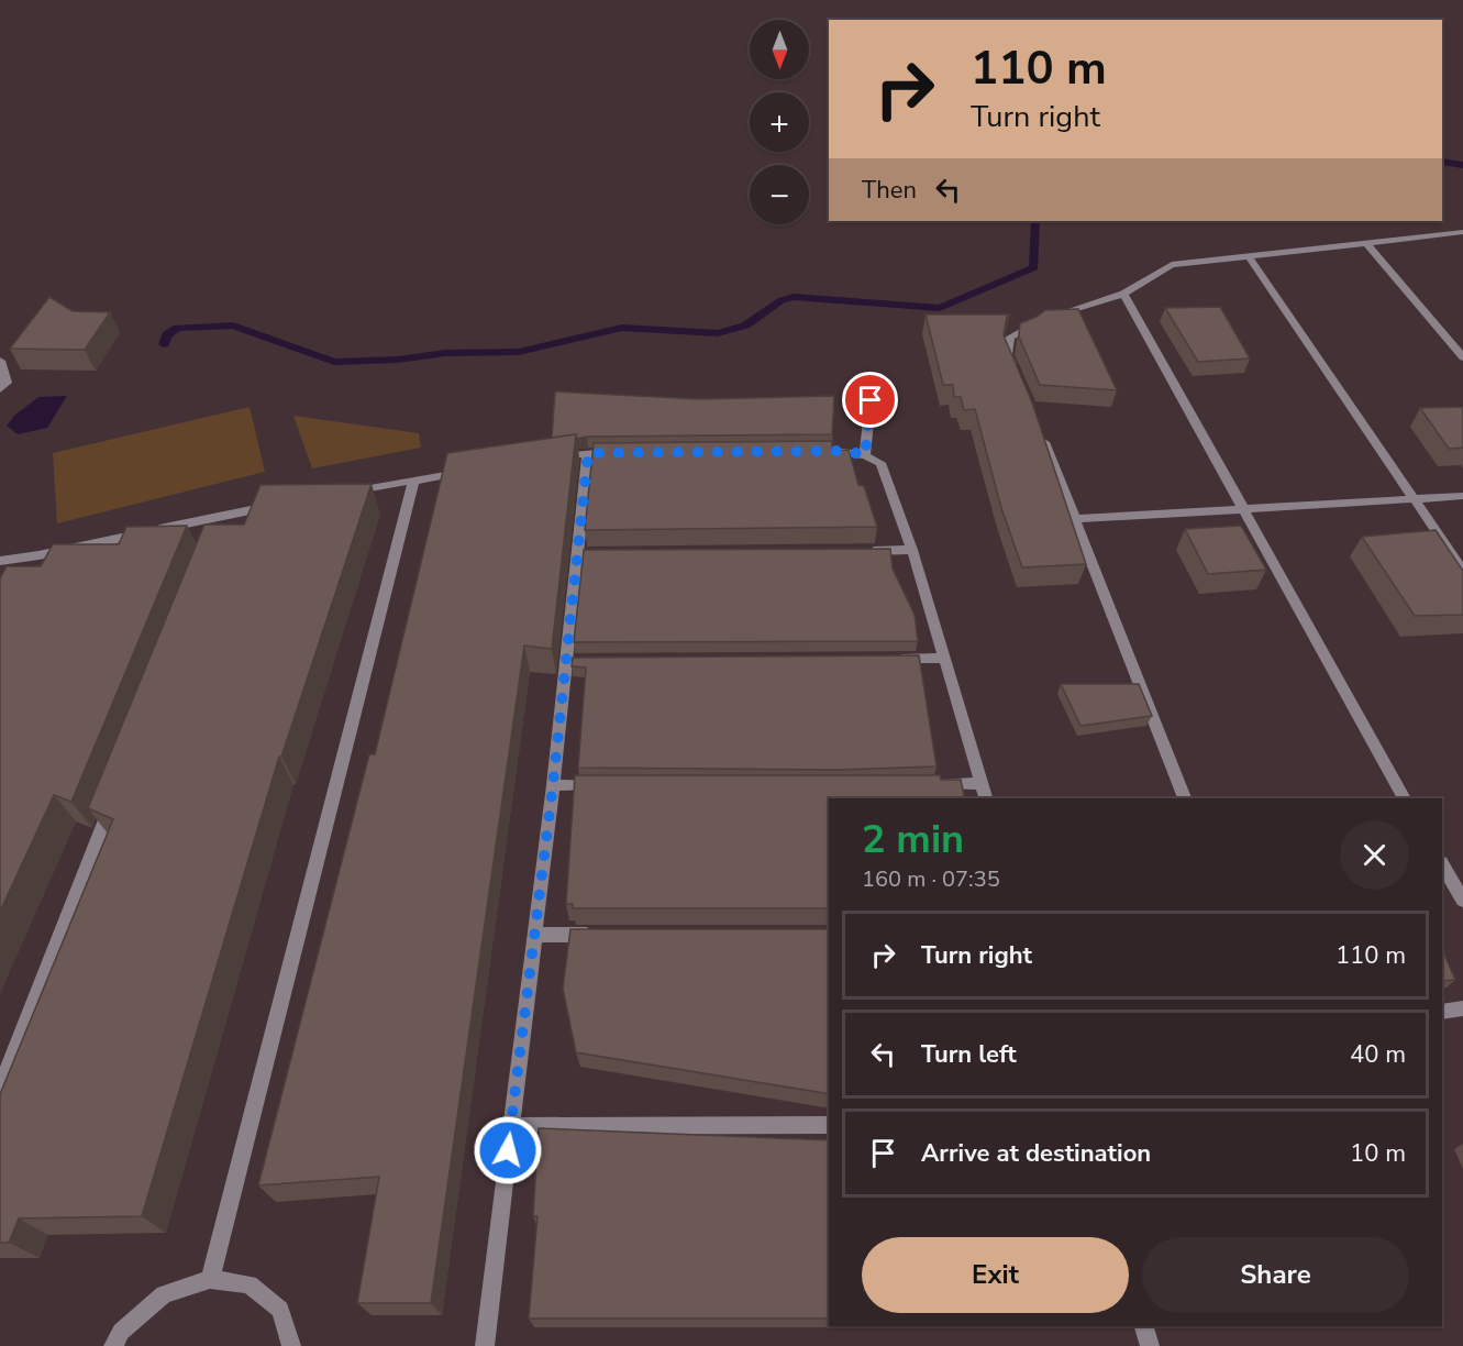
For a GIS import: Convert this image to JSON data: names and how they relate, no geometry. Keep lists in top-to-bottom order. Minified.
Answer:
{"north":"bottom","page":{"map_buttons":["+","−"],"turn":["110 m","Turn right"],"then":"Then","heading":["2 min","160 m · 07:35"],"list":[{"name":"Turn right","value":"110 m"},{"name":"Turn left","value":"40 m"},{"name":"Arrive at destination","value":"10 m"}],"buttons":["Exit","Share"]}}
